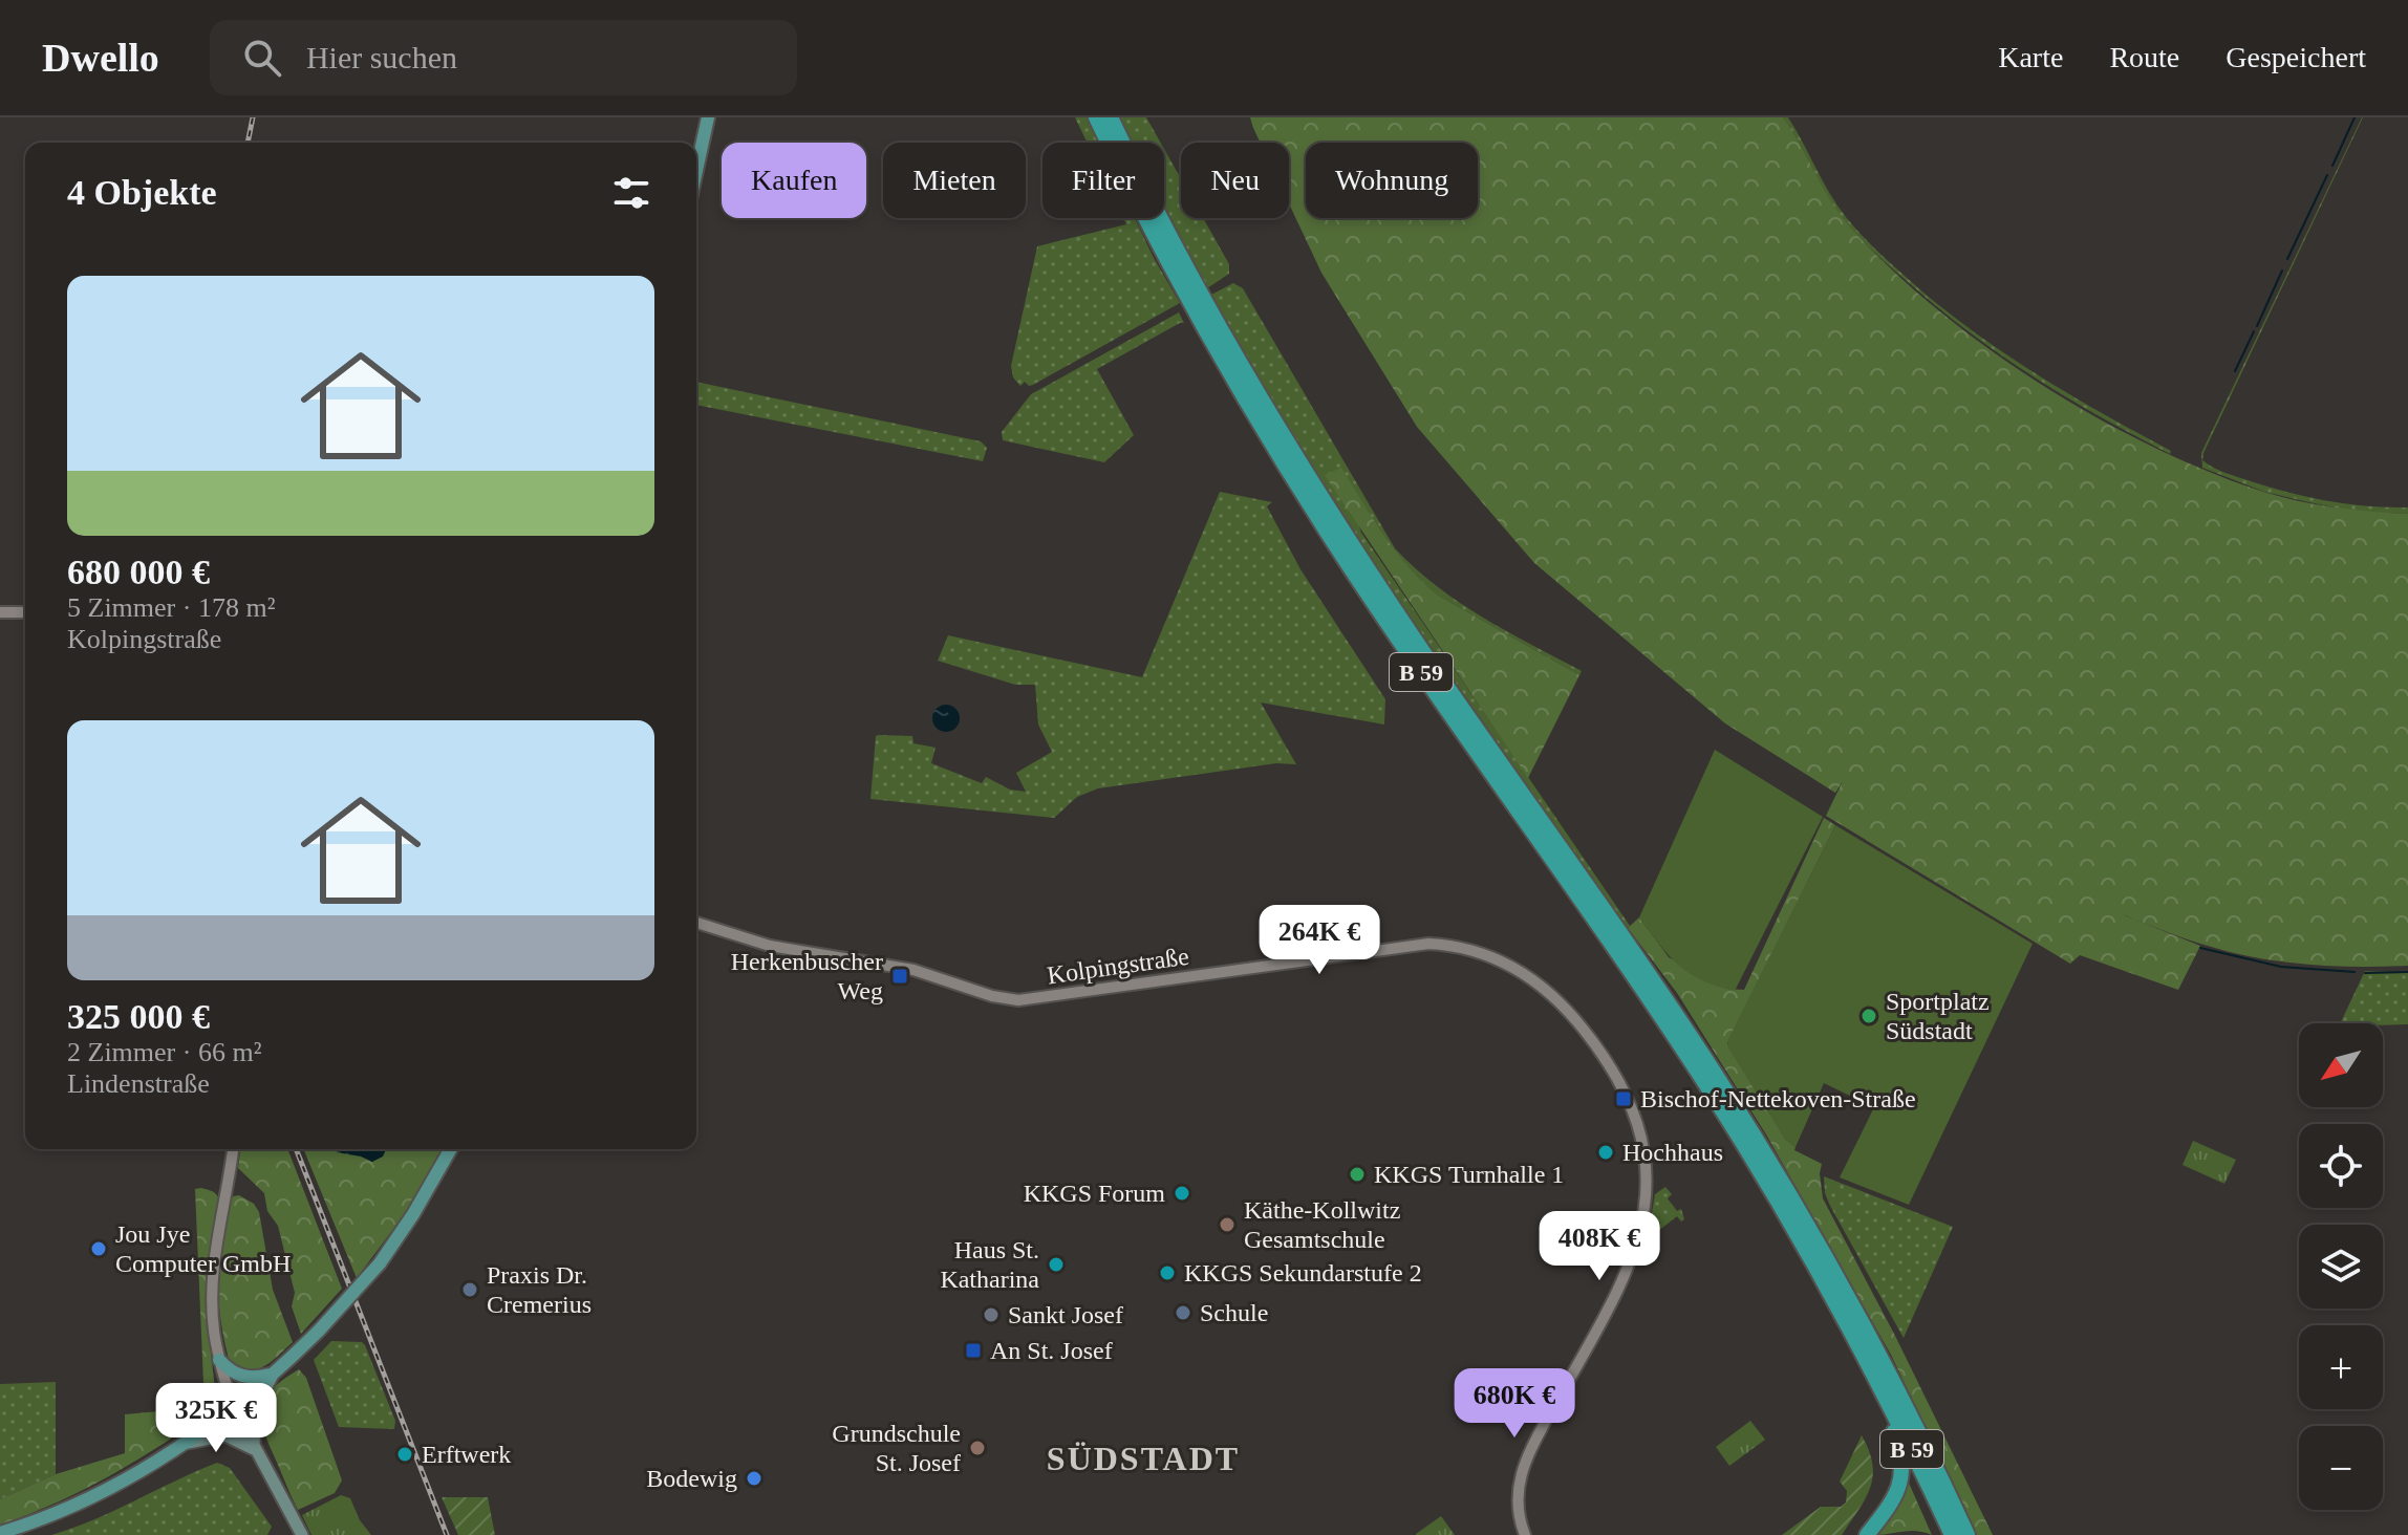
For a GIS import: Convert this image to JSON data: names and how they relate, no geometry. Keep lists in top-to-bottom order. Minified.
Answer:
{"streets":{"highway":["B 59"],"street":["Kolpingstraße"]},"districts":["SÜDSTADT"],"places":{"transit":["Herkenbuscher Weg","Bischof-Nettekoven-Straße","An St. Josef"],"other":["Sportplatz Südstadt","Hochhaus","KKGS Turnhalle 1","KKGS Forum","Käthe-Kollwitz Gesamtschule","Jou Jye Computer GmbH","Haus St. Katharina","KKGS Sekundarstufe 2","Praxis Dr. Cremerius","Schule","Sankt Josef","Grundschule St. Josef","Erftwerk","Bodewig"]},"north":"bottom left","page":{"header":"Dwello","search":"Hier suchen","nav":["Karte","Route","Gespeichert"],"chip":["Kaufen","Mieten","Filter","Neu","Wohnung"],"heading":"4 Objekte","list":[{"name":"680 000 €","note":"5 Zimmer · 178 m² · Kolpingstraße"},{"name":"325 000 €","note":"2 Zimmer · 66 m² · Lindenstraße"}],"price":["264K €","408K €","680K €","325K €"],"map_buttons":["+","−"]}}
